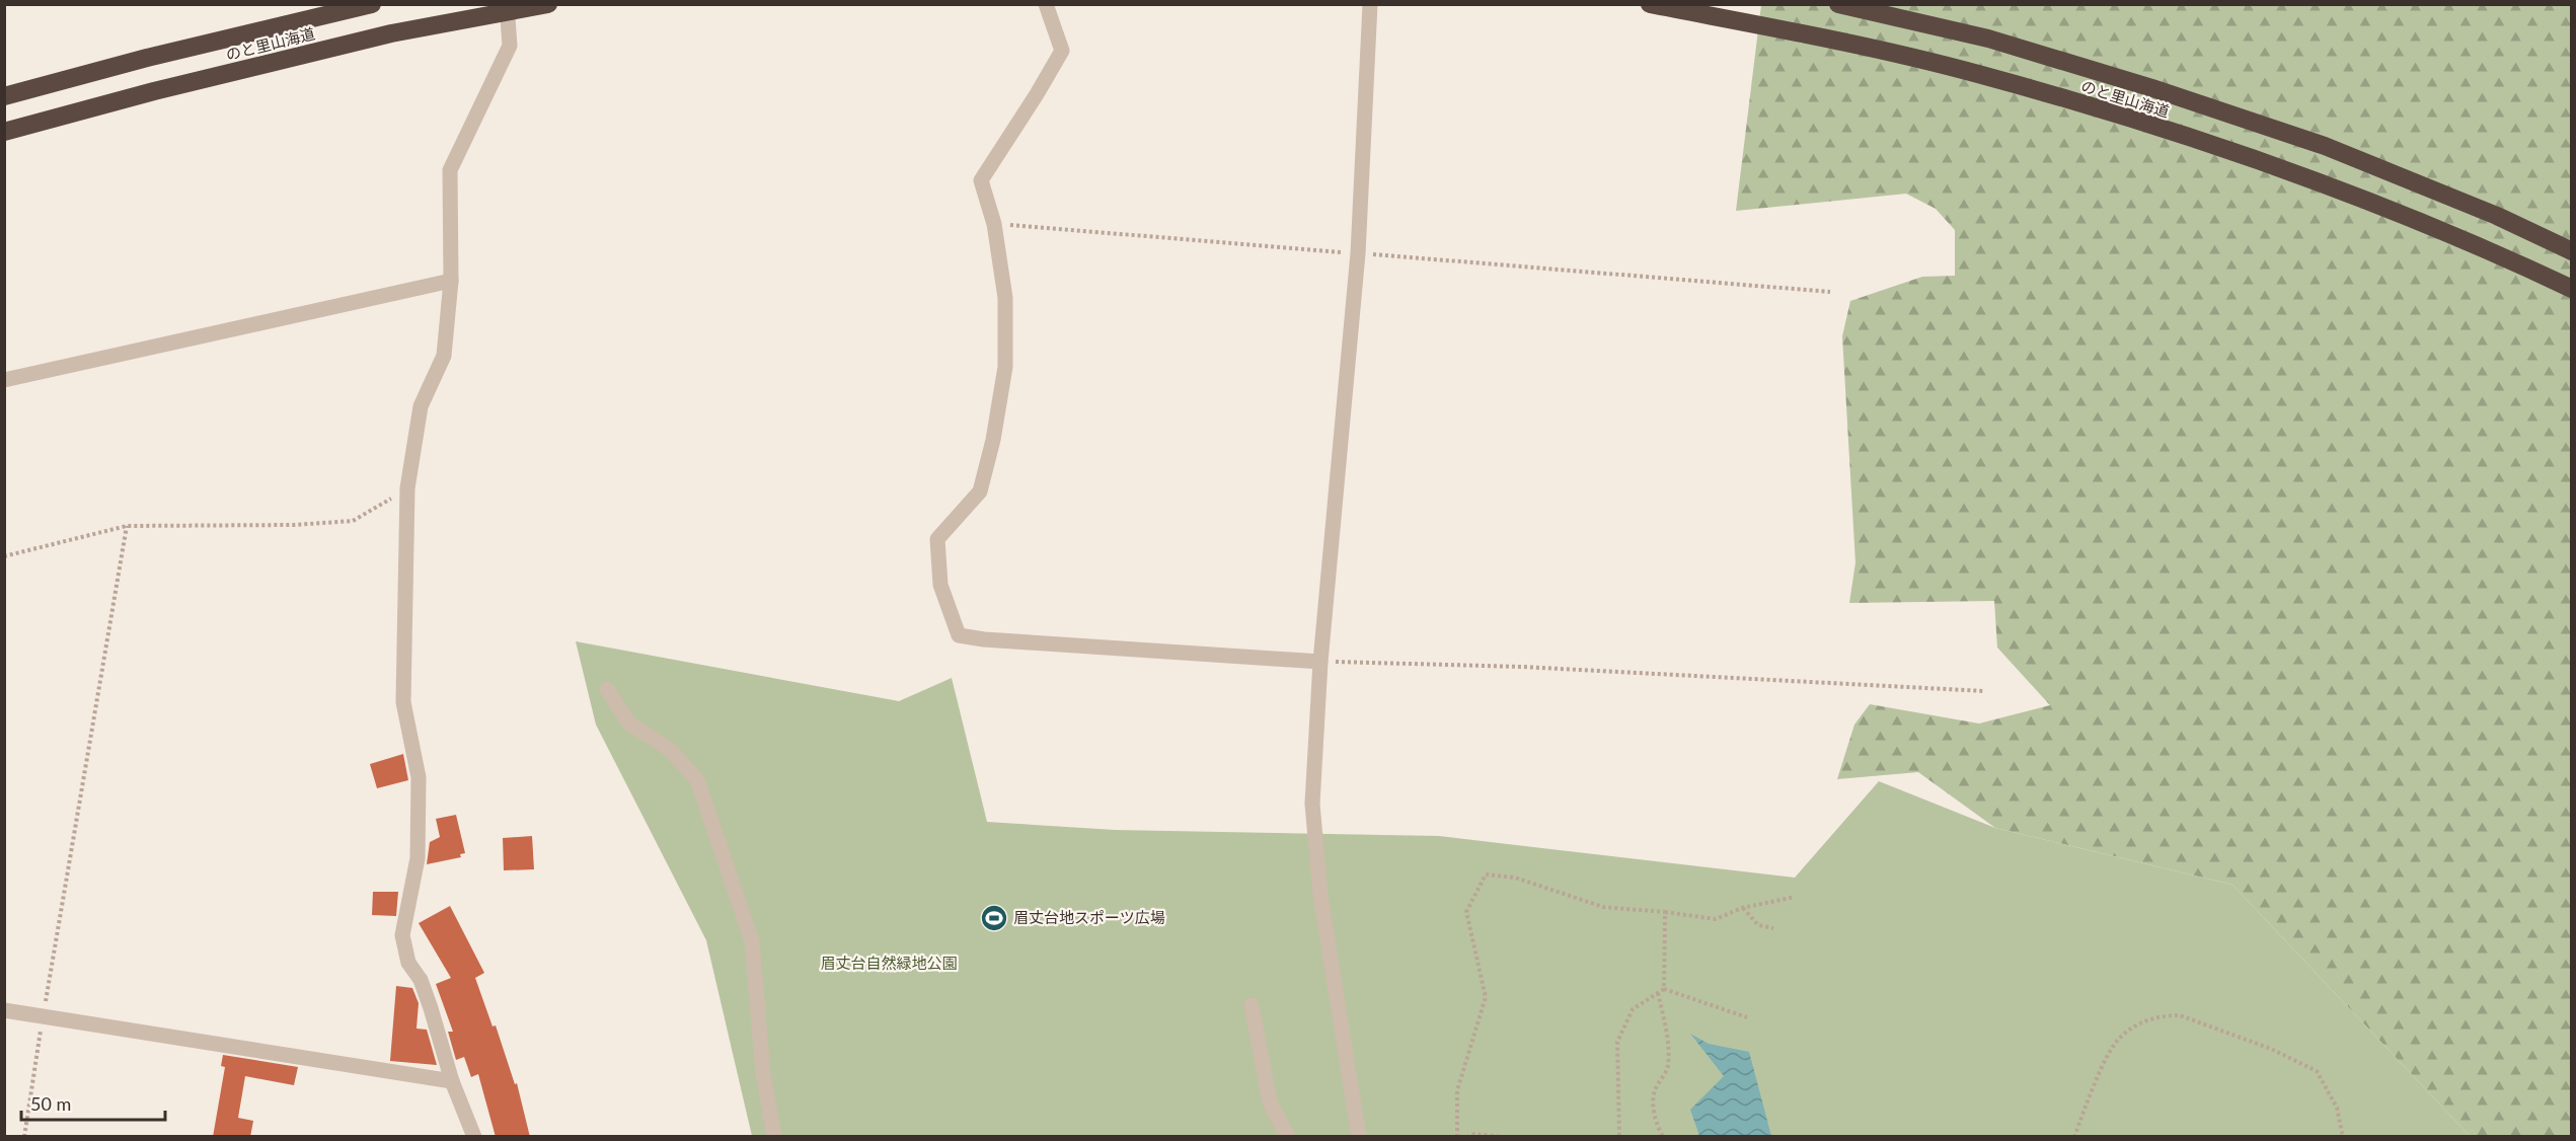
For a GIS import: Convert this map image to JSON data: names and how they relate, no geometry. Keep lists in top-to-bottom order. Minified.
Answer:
{"streets":{"highway":["のと里山海道"]},"parks":["眉丈台自然緑地公園"],"places":{"sports":["眉丈台地スポーツ広場"]},"scale_bar":"50 m"}
